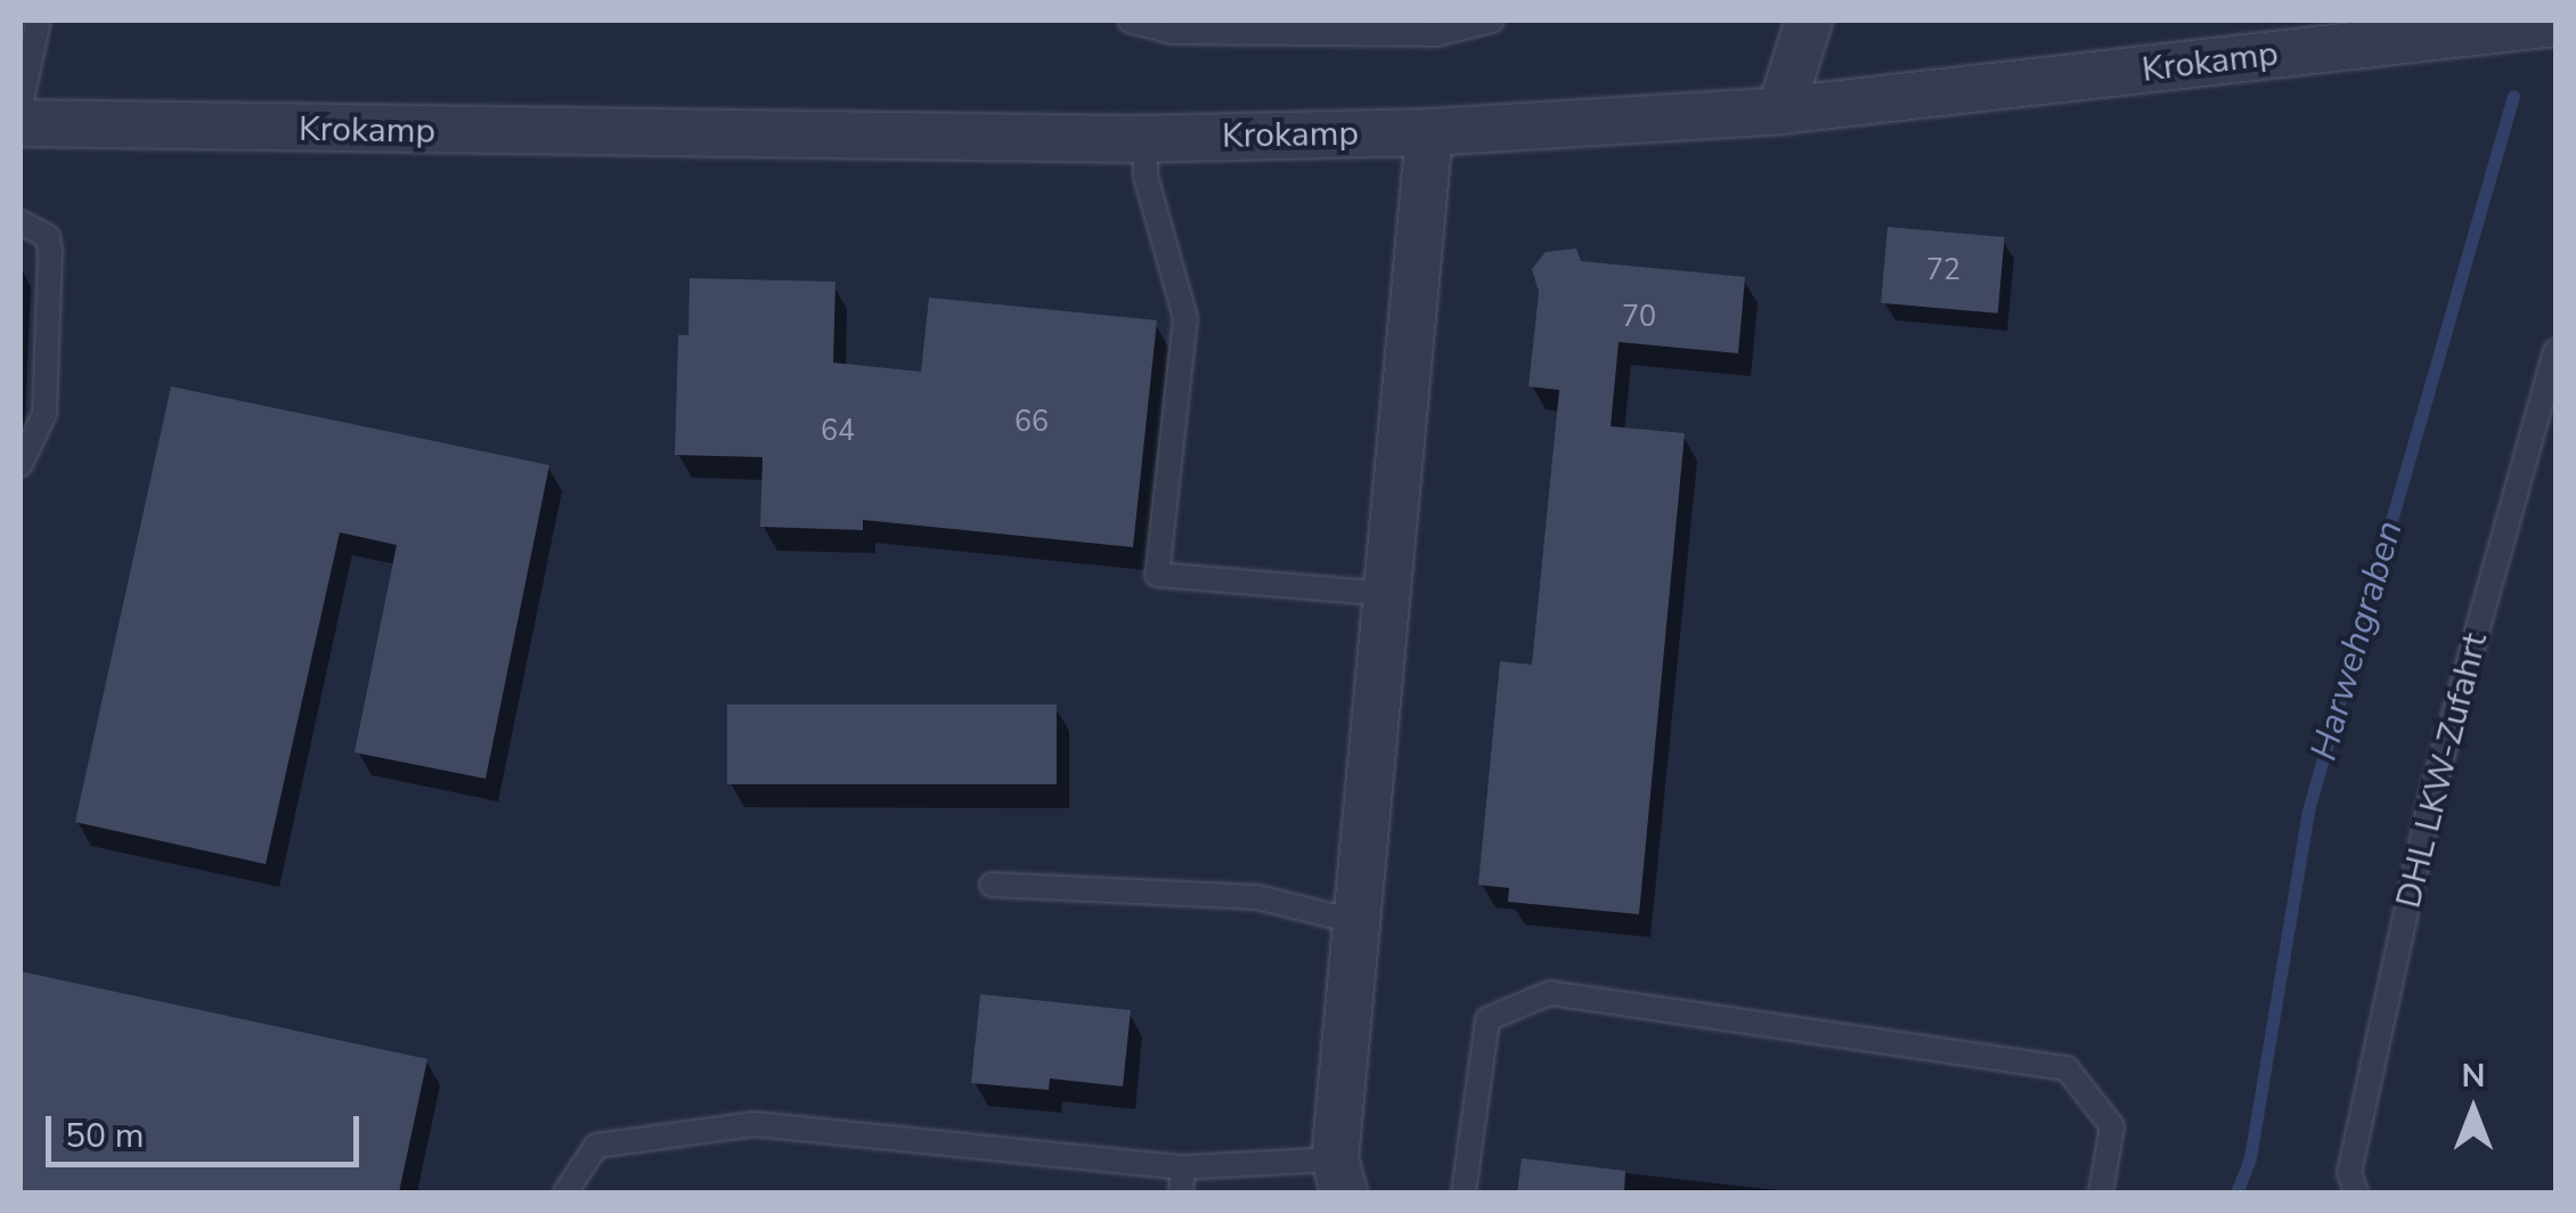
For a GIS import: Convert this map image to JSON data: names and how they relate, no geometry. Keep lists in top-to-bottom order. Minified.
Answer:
{"streets":{"street":["Krokamp"],"lane":["DHL LKW-Zufahrt"]},"water":["Harwehgraben"],"house_numbers":["72","70","66","64"],"scale_bar":"50 m","north":"top"}
